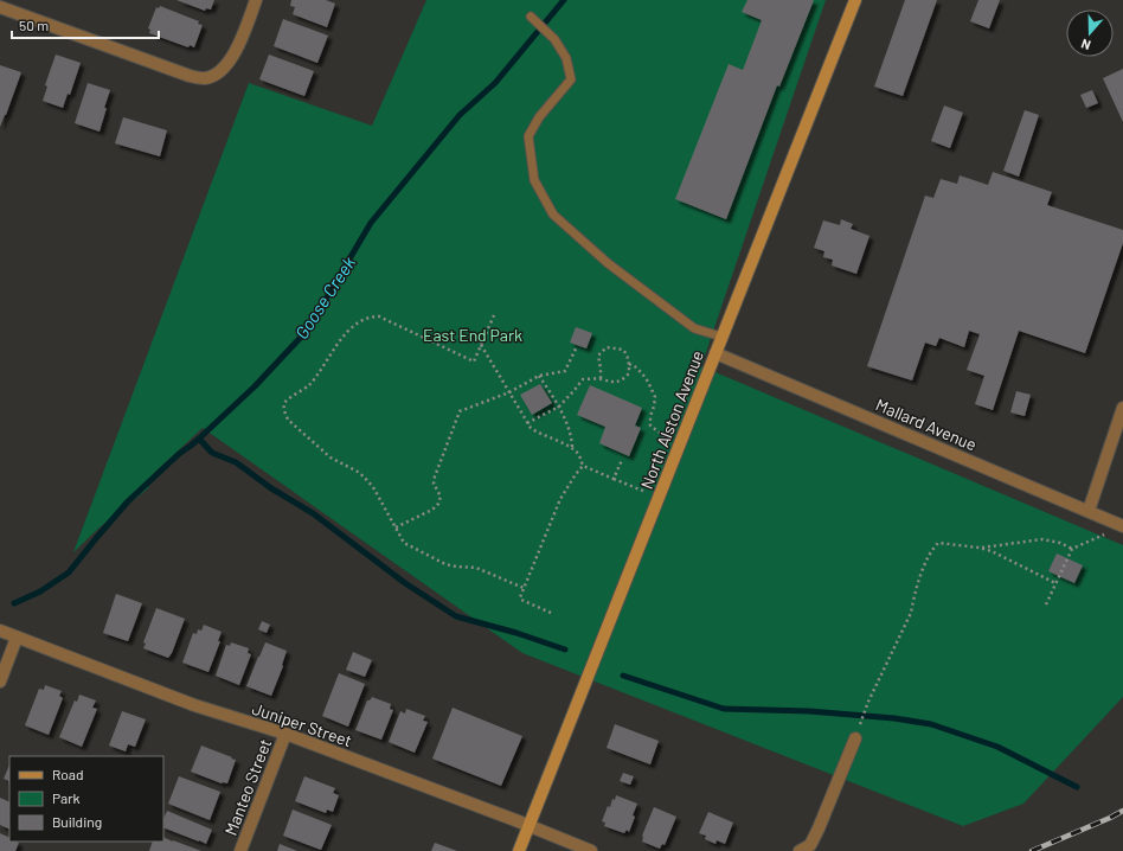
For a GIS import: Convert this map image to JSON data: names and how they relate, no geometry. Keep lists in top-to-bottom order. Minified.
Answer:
{"streets":{"main road":["North Alston Avenue"],"street":["Mallard Avenue","Juniper Street","Manteo Street"]},"crossings":[["North Alston Avenue","Mallard Avenue"],["North Alston Avenue","Juniper Street"],["Juniper Street","Manteo Street"]],"water":["Goose Creek"],"parks":["East End Park"],"legend":["Road","Park","Building"],"scale_bar":"50 m","north":"bottom"}
